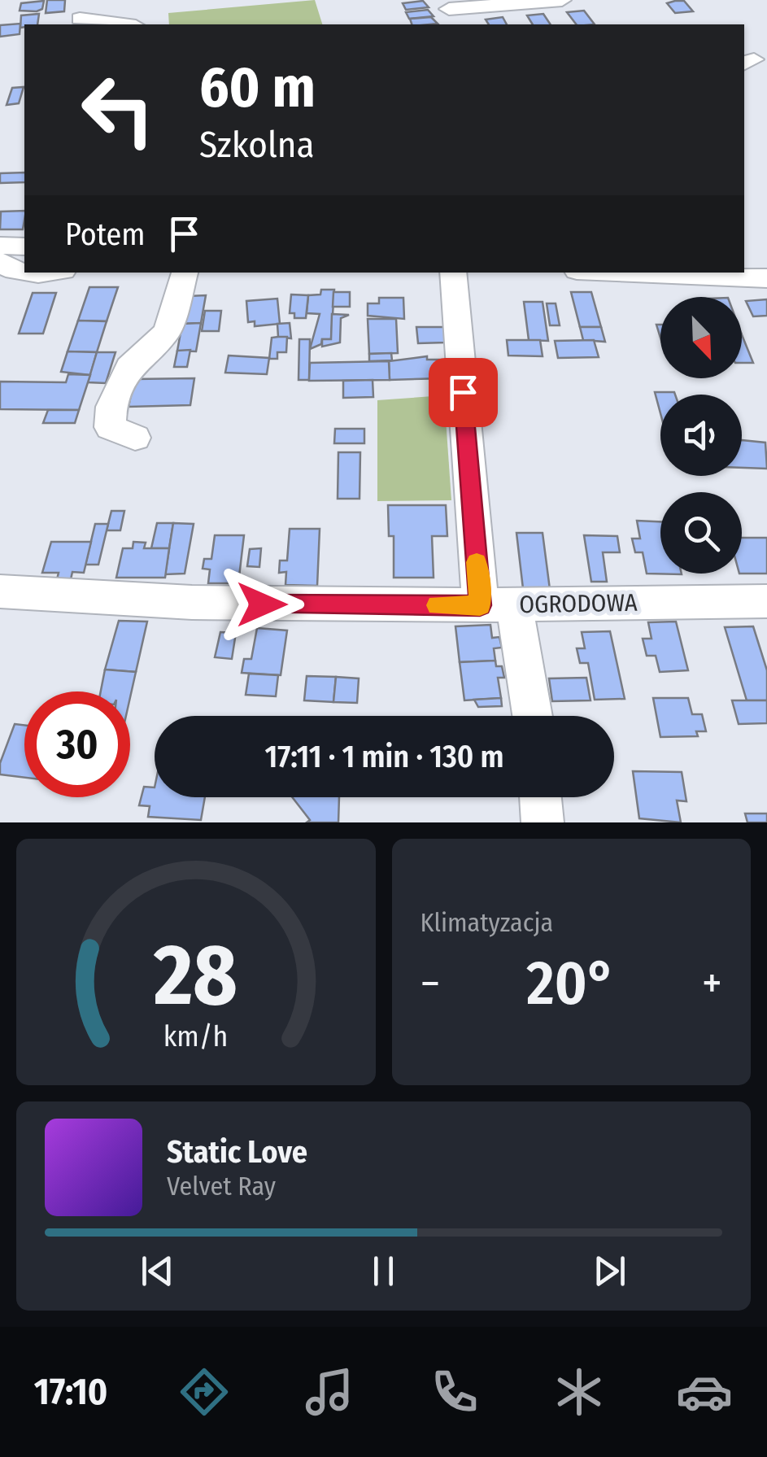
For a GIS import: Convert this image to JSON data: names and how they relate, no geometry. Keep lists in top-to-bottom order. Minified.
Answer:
{"streets":{"street":["OGRODOWA"]},"north":"bottom right","page":{"turn":["60 m","Szkolna"],"then":"Potem","limit":"30","trip":"17:11 · 1 min · 130 m","tile":"Klimatyzacja","heat":["−","20°","+"],"song":["Static Love","Velvet Ray"],"tabs":"17:10","gauge":["28","km/h"]}}
